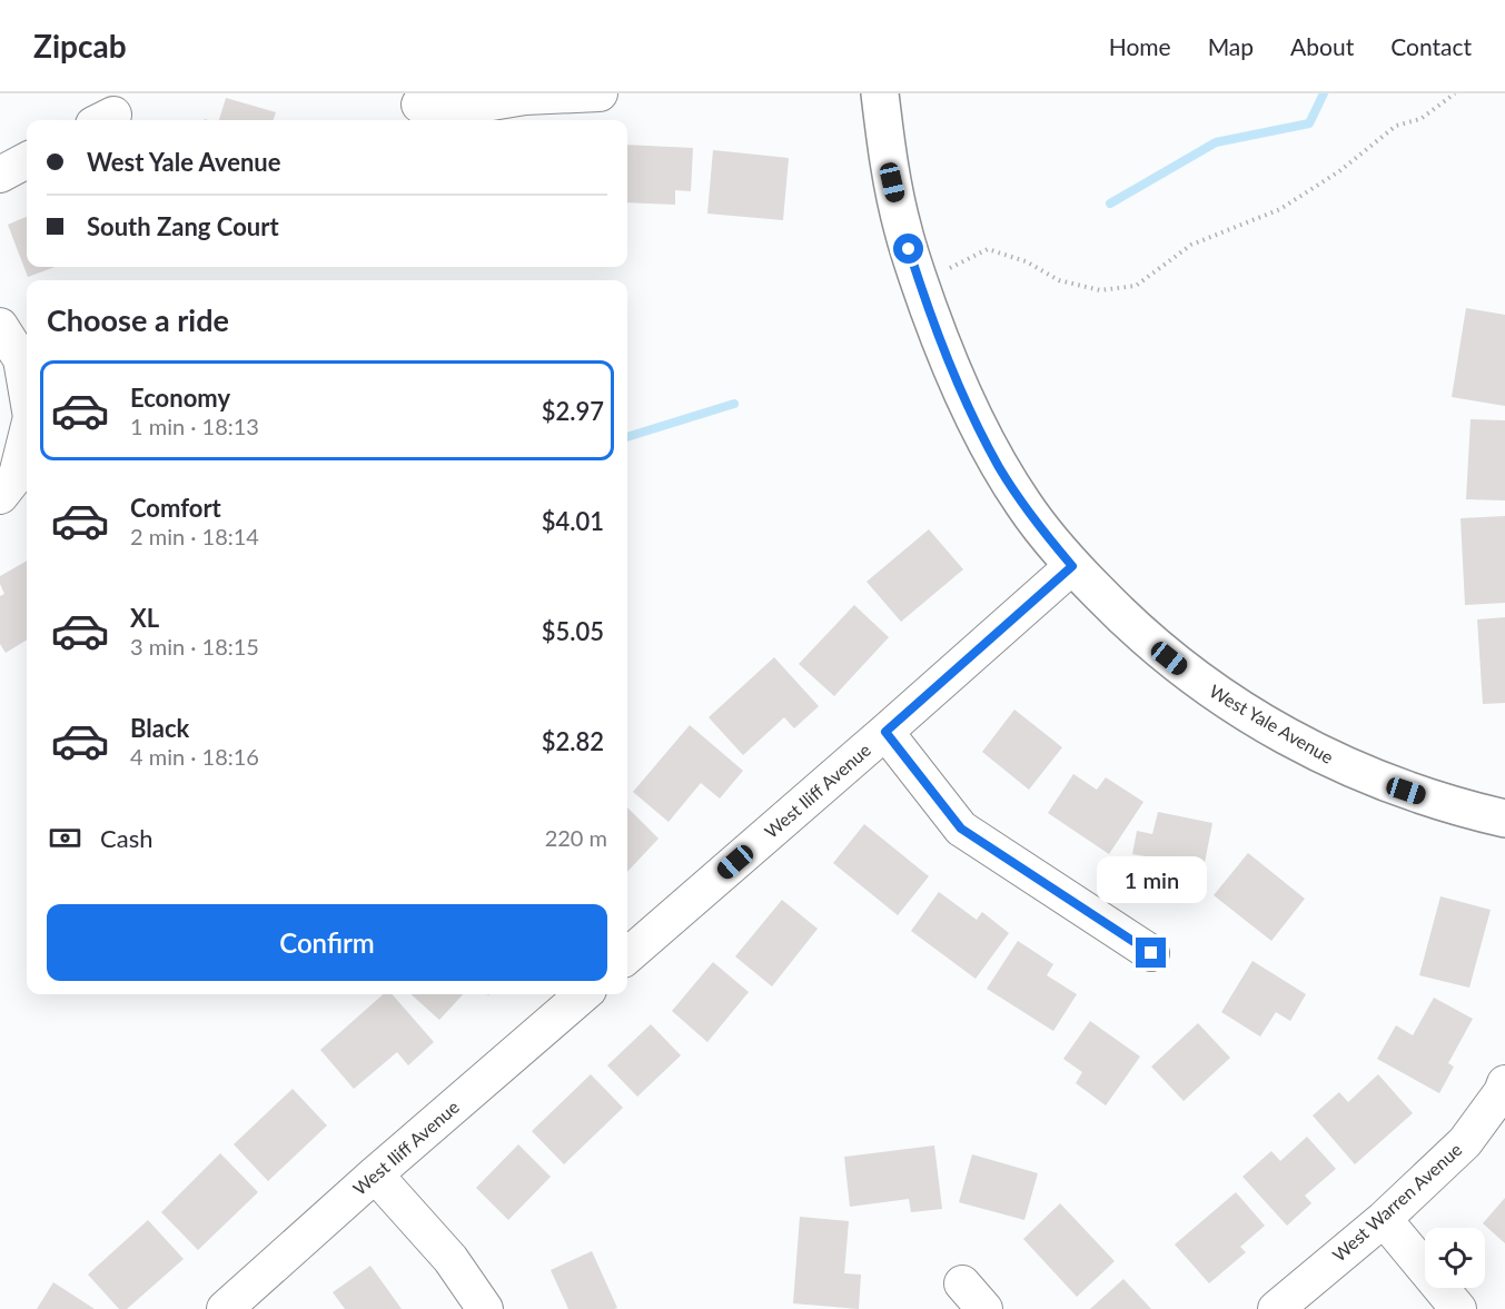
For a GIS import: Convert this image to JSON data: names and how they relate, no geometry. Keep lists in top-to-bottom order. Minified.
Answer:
{"streets":{"street":["West Yale Avenue","West Iliff Avenue","West Warren Avenue"]},"crossings":[["West Yale Avenue","West Iliff Avenue"]],"page":{"header":"Zipcab","nav":["Home","Map","About","Contact"],"banner":["West Yale Avenue","South Zang Court"],"heading":"Choose a ride","list":[{"name":"Economy","note":"1 min · 18:13","value":"$2.97"},{"name":"Comfort","note":"2 min · 18:14","value":"$4.01"},{"name":"XL","note":"3 min · 18:15","value":"$5.05"},{"name":"Black","note":"4 min · 18:16","value":"$2.82"}],"pay":["Cash","220 m"],"bubble":"1 min","buttons":"Confirm"}}
